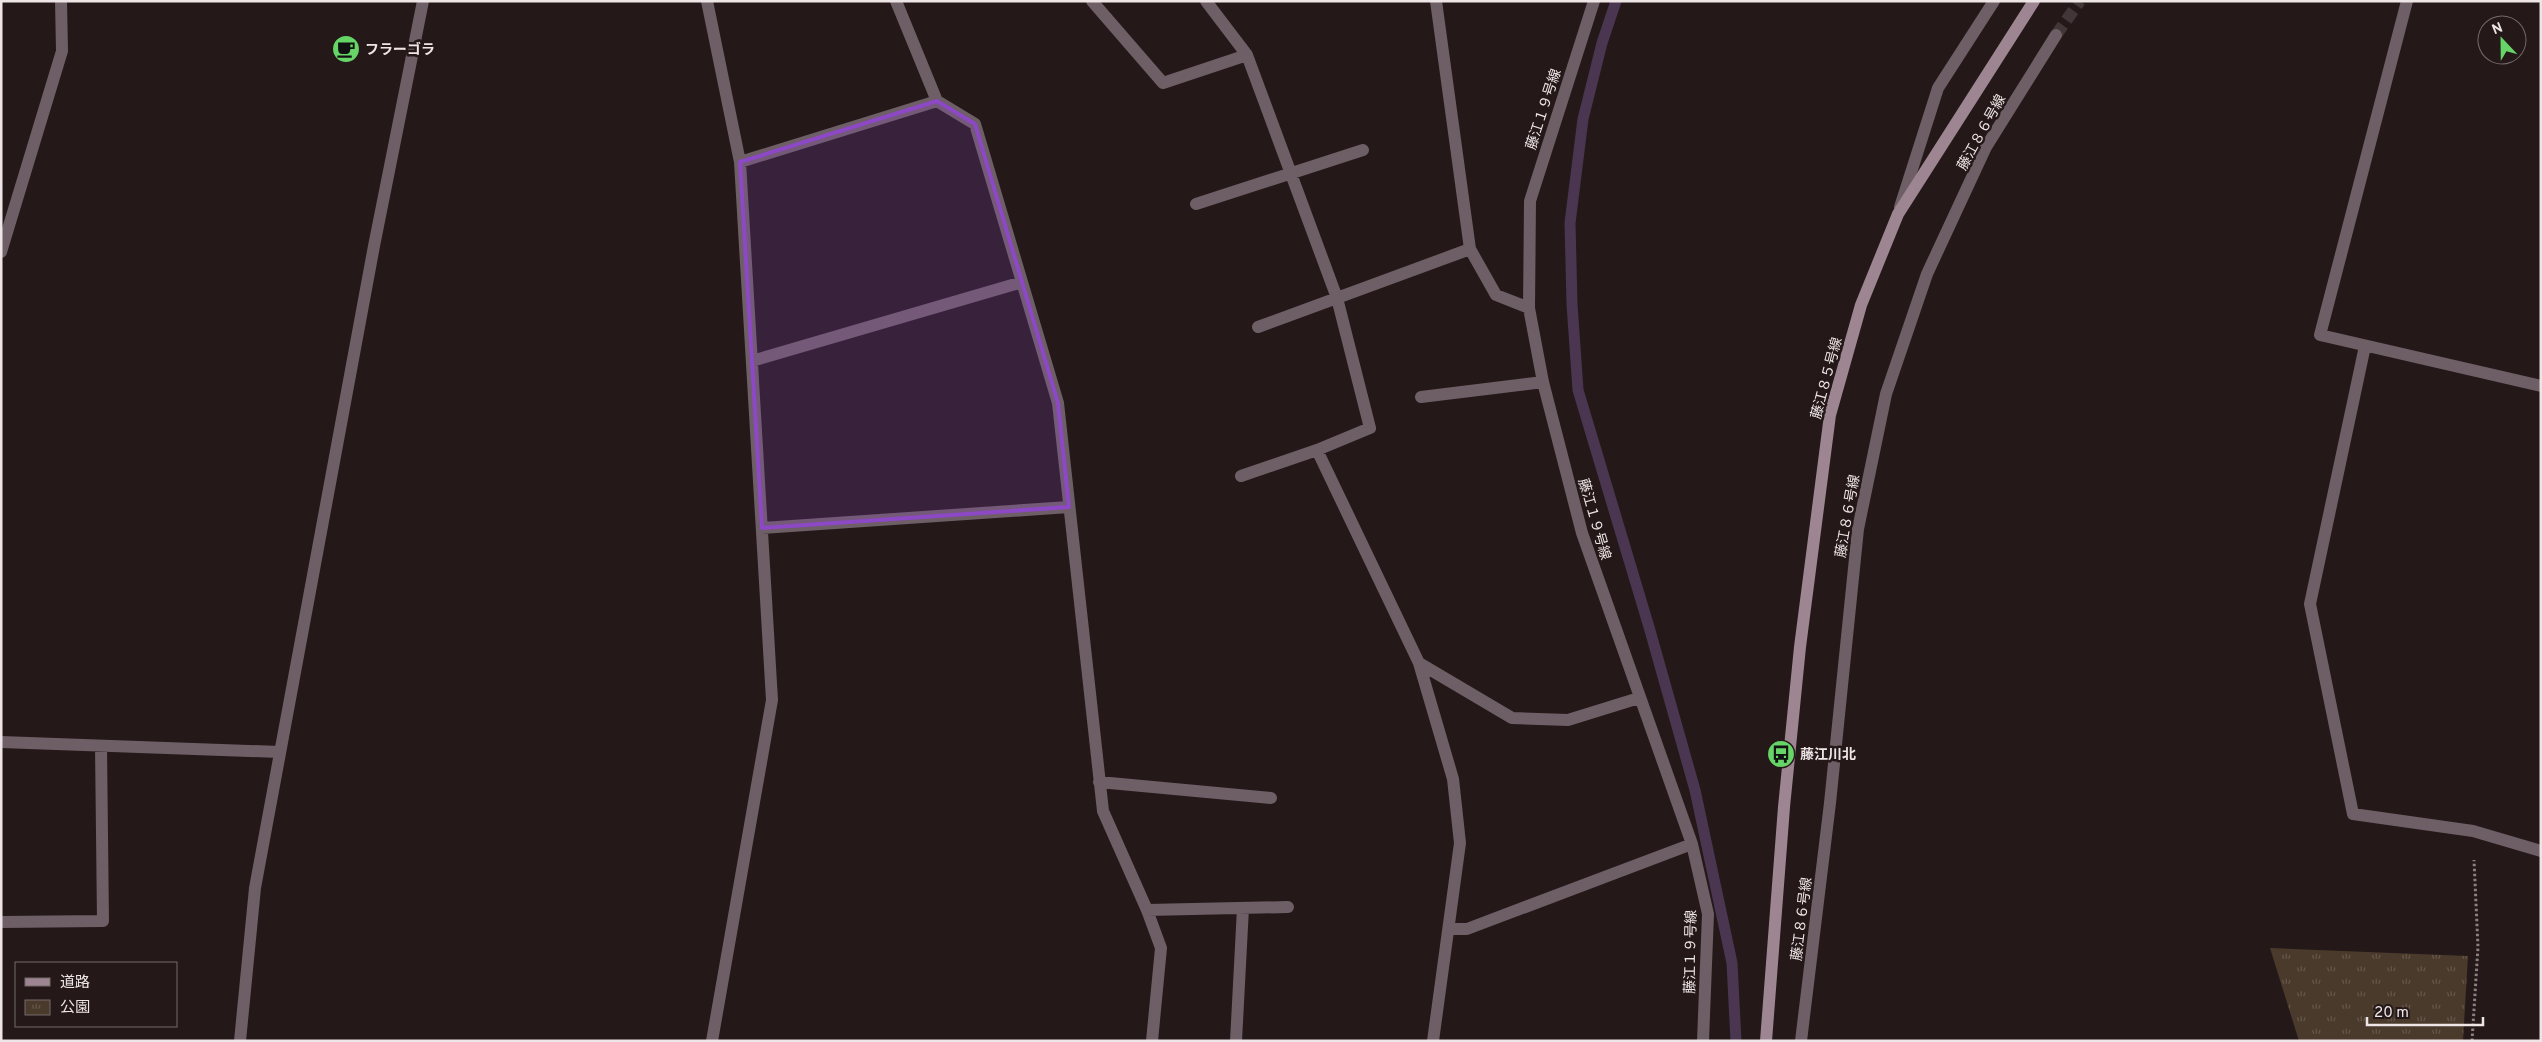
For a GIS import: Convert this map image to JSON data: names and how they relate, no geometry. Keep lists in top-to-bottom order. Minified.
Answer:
{"streets":{"street":["藤江１９号線","藤江８６号線","藤江８５号線"]},"places":{"cafe":["フラーゴラ"],"bus stop":["藤江川北"]},"legend":["道路","公園"],"scale_bar":"20 m","north":"top"}
